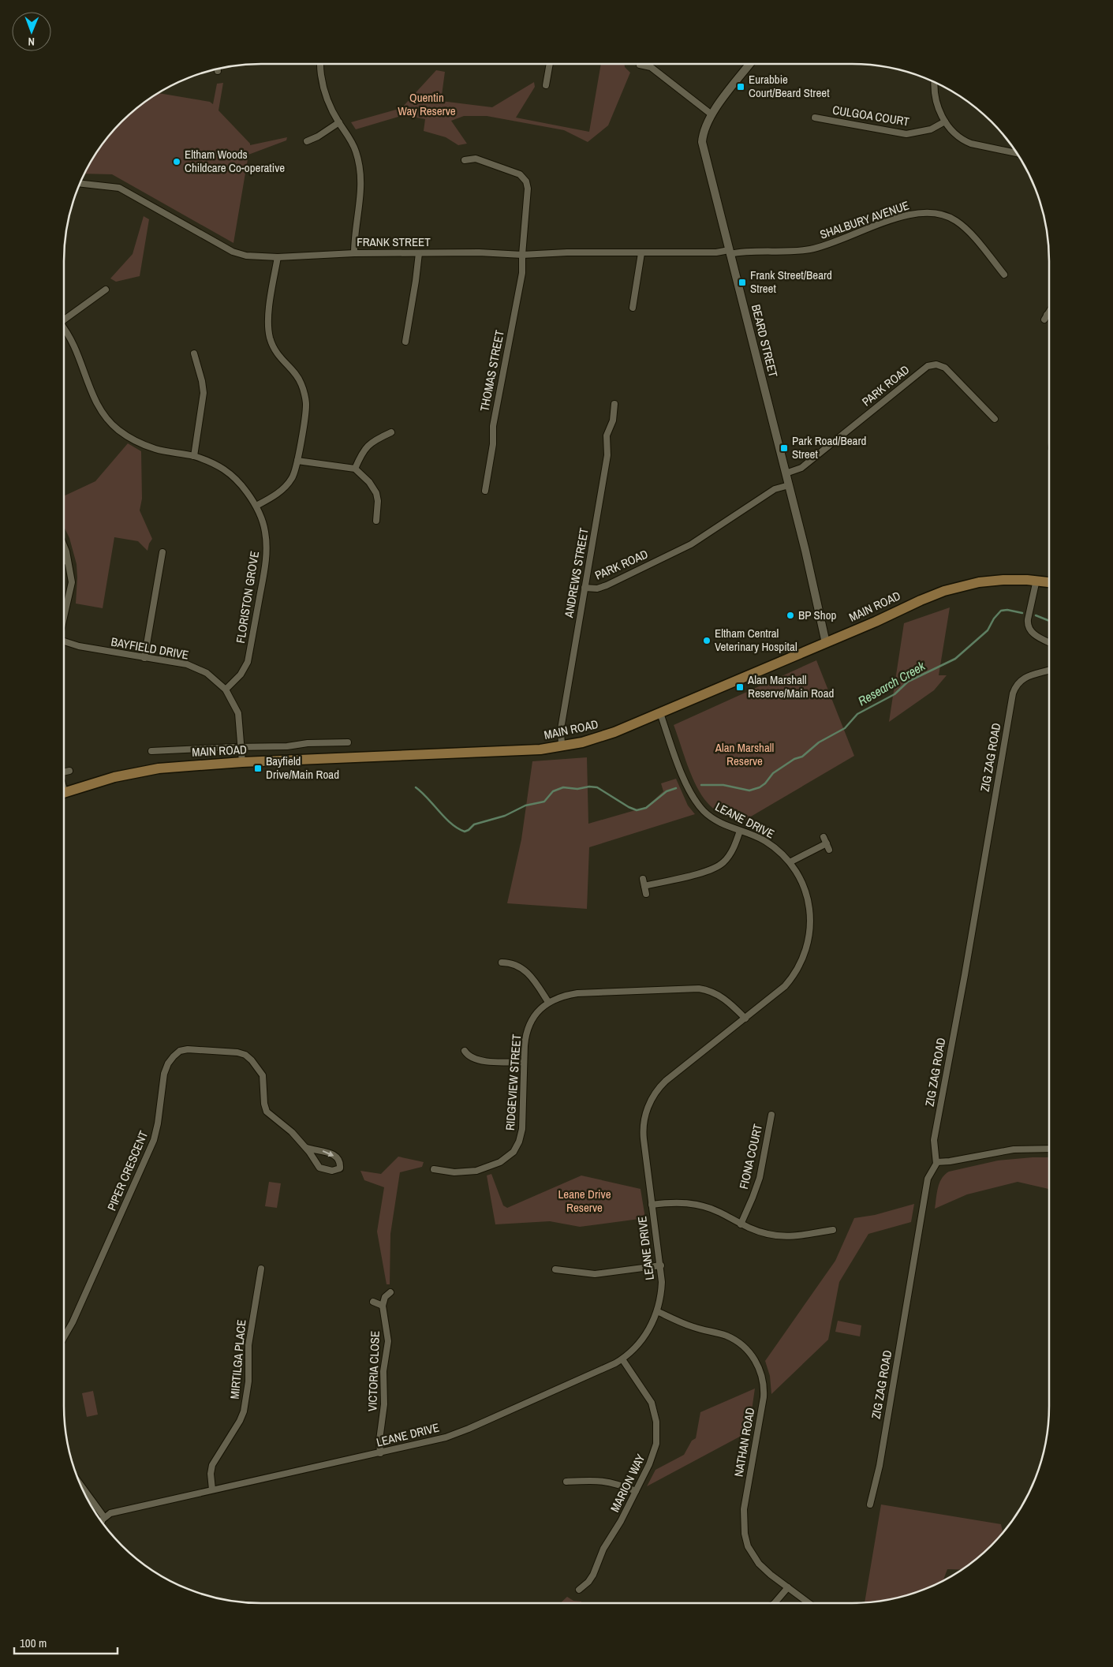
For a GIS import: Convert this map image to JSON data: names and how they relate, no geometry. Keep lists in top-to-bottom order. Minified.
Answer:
{"streets":{"main road":["MAIN ROAD"],"street":["CULGOA COURT","SHALBURY AVENUE","FRANK STREET","BEARD STREET","THOMAS STREET","PARK ROAD","ANDREWS STREET","FLORISTON GROVE","BAYFIELD DRIVE","ZIG ZAG ROAD","LEANE DRIVE","RIDGEVIEW STREET","FIONA COURT","PIPER CRESCENT","MIRTILGA PLACE","VICTORIA CLOSE","NATHAN ROAD","MARION WAY"]},"crossings":[["SHALBURY AVENUE","FRANK STREET"],["SHALBURY AVENUE","BEARD STREET"],["FRANK STREET","BEARD STREET"],["FRANK STREET","THOMAS STREET"],["BEARD STREET","PARK ROAD"],["BEARD STREET","MAIN ROAD"],["PARK ROAD","ANDREWS STREET"],["ANDREWS STREET","MAIN ROAD"],["FLORISTON GROVE","BAYFIELD DRIVE"],["MAIN ROAD","BAYFIELD DRIVE"],["MAIN ROAD","LEANE DRIVE"],["LEANE DRIVE","RIDGEVIEW STREET"],["LEANE DRIVE","MIRTILGA PLACE"],["LEANE DRIVE","VICTORIA CLOSE"],["LEANE DRIVE","NATHAN ROAD"],["LEANE DRIVE","MARION WAY"]],"water":["Research Creek"],"parks":["Quentin Way Reserve","Alan Marshall Reserve","Leane Drive Reserve"],"places":{"transit":["Eurabbie Court/Beard Street","Frank Street/Beard Street","Park Road/Beard Street","Alan Marshall Reserve/Main Road","Bayfield Drive/Main Road"],"other":["Eltham Woods Childcare Co-operative","BP Shop","Eltham Central Veterinary Hospital"]},"scale_bar":"100 m","north":"bottom"}
